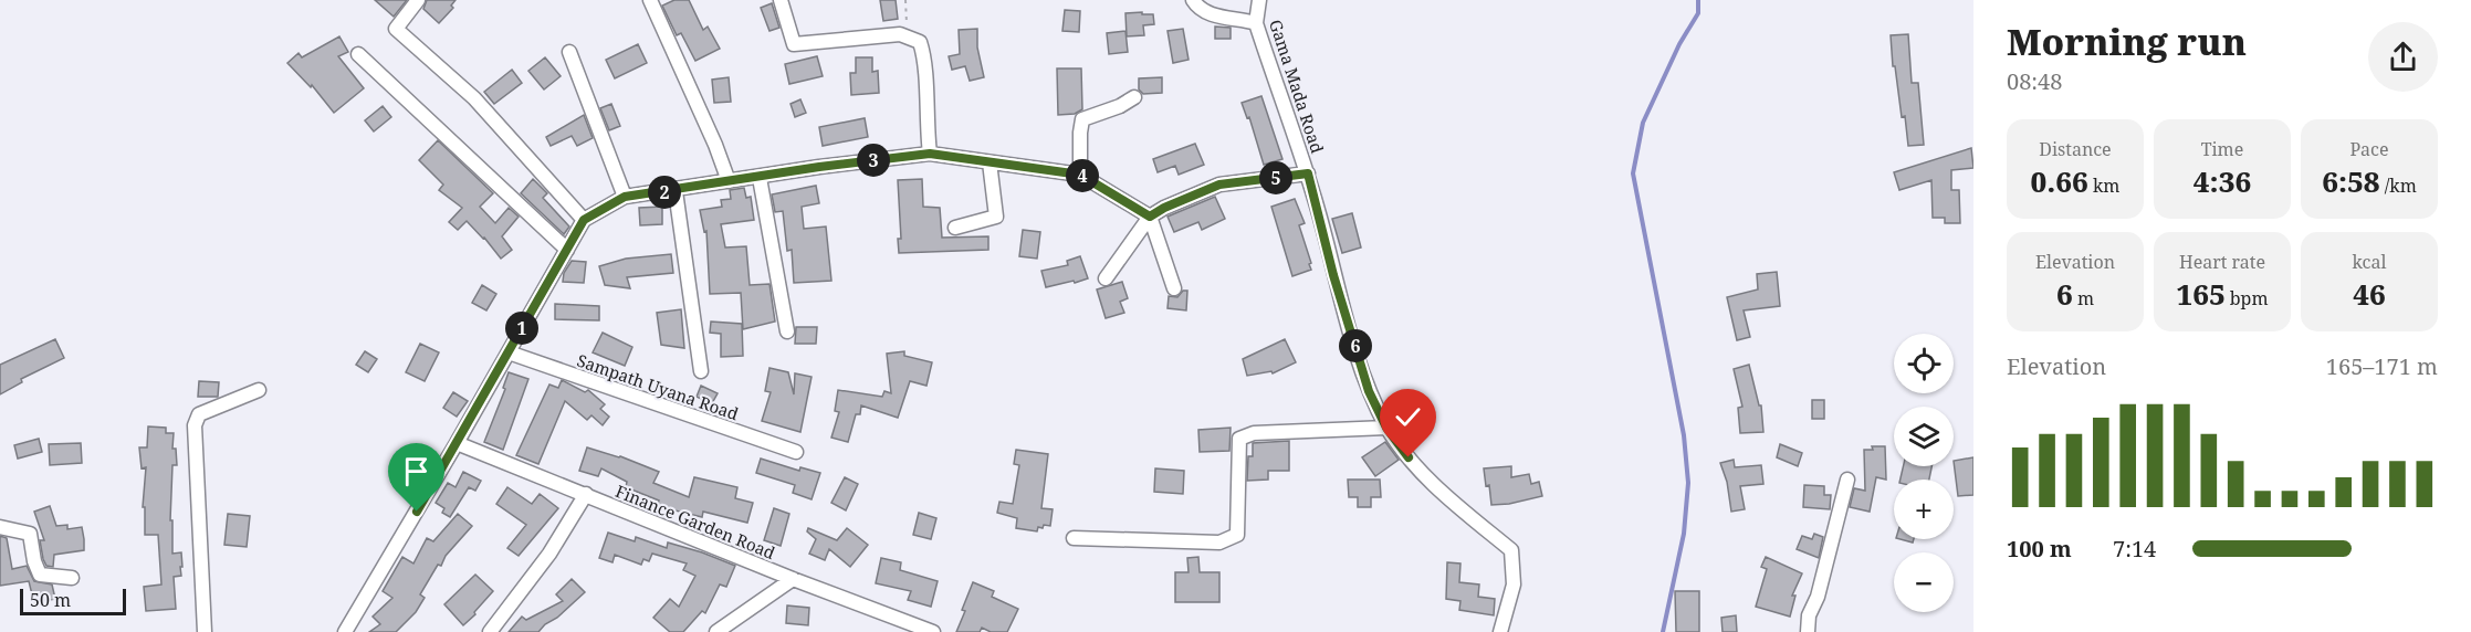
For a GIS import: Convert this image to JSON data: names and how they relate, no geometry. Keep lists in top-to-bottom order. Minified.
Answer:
{"streets":{"street":["Gama Mada Road","Sampath Uyana Road","Finance Garden Road"]},"scale_bar":"50 m","page":{"heading":["Morning run","08:48"],"stats":[["Distance","0.66 km"],["Time","4:36"],["Pace","6:58 /km"],["Elevation","6 m"],["Heart rate","165 bpm"],["kcal","46"]],"pins":["3","4","5","2","1","6"],"map_buttons":["+","−"],"chart":["Elevation","165–171 m"],"list":[{"name":"100 m","note":"7:14"}],"scale":"50 m"}}
